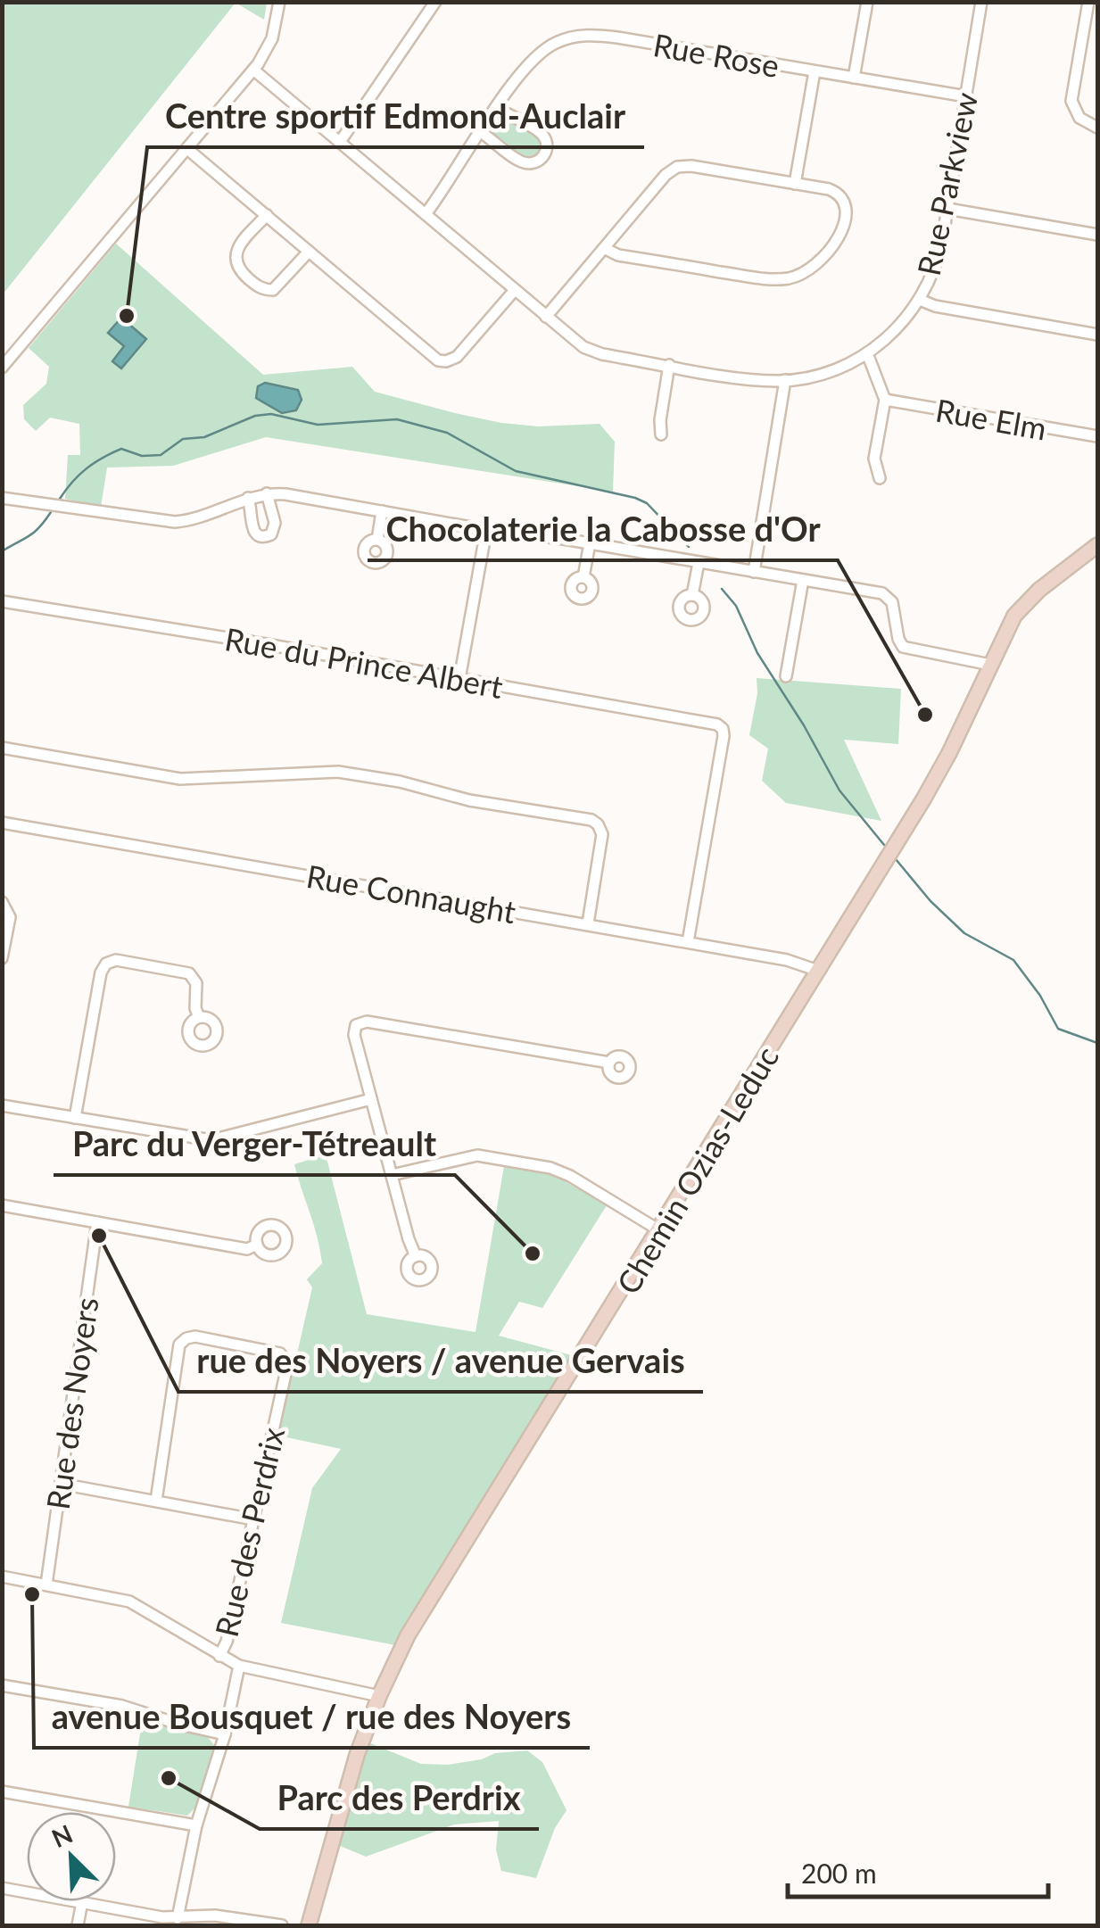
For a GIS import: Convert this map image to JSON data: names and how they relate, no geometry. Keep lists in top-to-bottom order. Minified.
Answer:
{"streets":{"street":["Rue Rose","Rue Parkview","Rue Elm","Rue du Prince Albert","Rue Connaught","Chemin Ozias-Leduc","Rue des Noyers","Rue des Perdrix"]},"crossings":[["Rue Rose","Rue Parkview"],["Rue du Prince Albert","Rue Connaught"],["Rue Connaught","Chemin Ozias-Leduc"]],"places":["Centre sportif Edmond-Auclair","Chocolaterie la Cabosse d'Or","rue des Noyers / avenue Gervais","Parc du Verger-Tétreault","avenue Bousquet / rue des Noyers","Parc des Perdrix"],"scale_bar":"200 m","north":"top left"}
